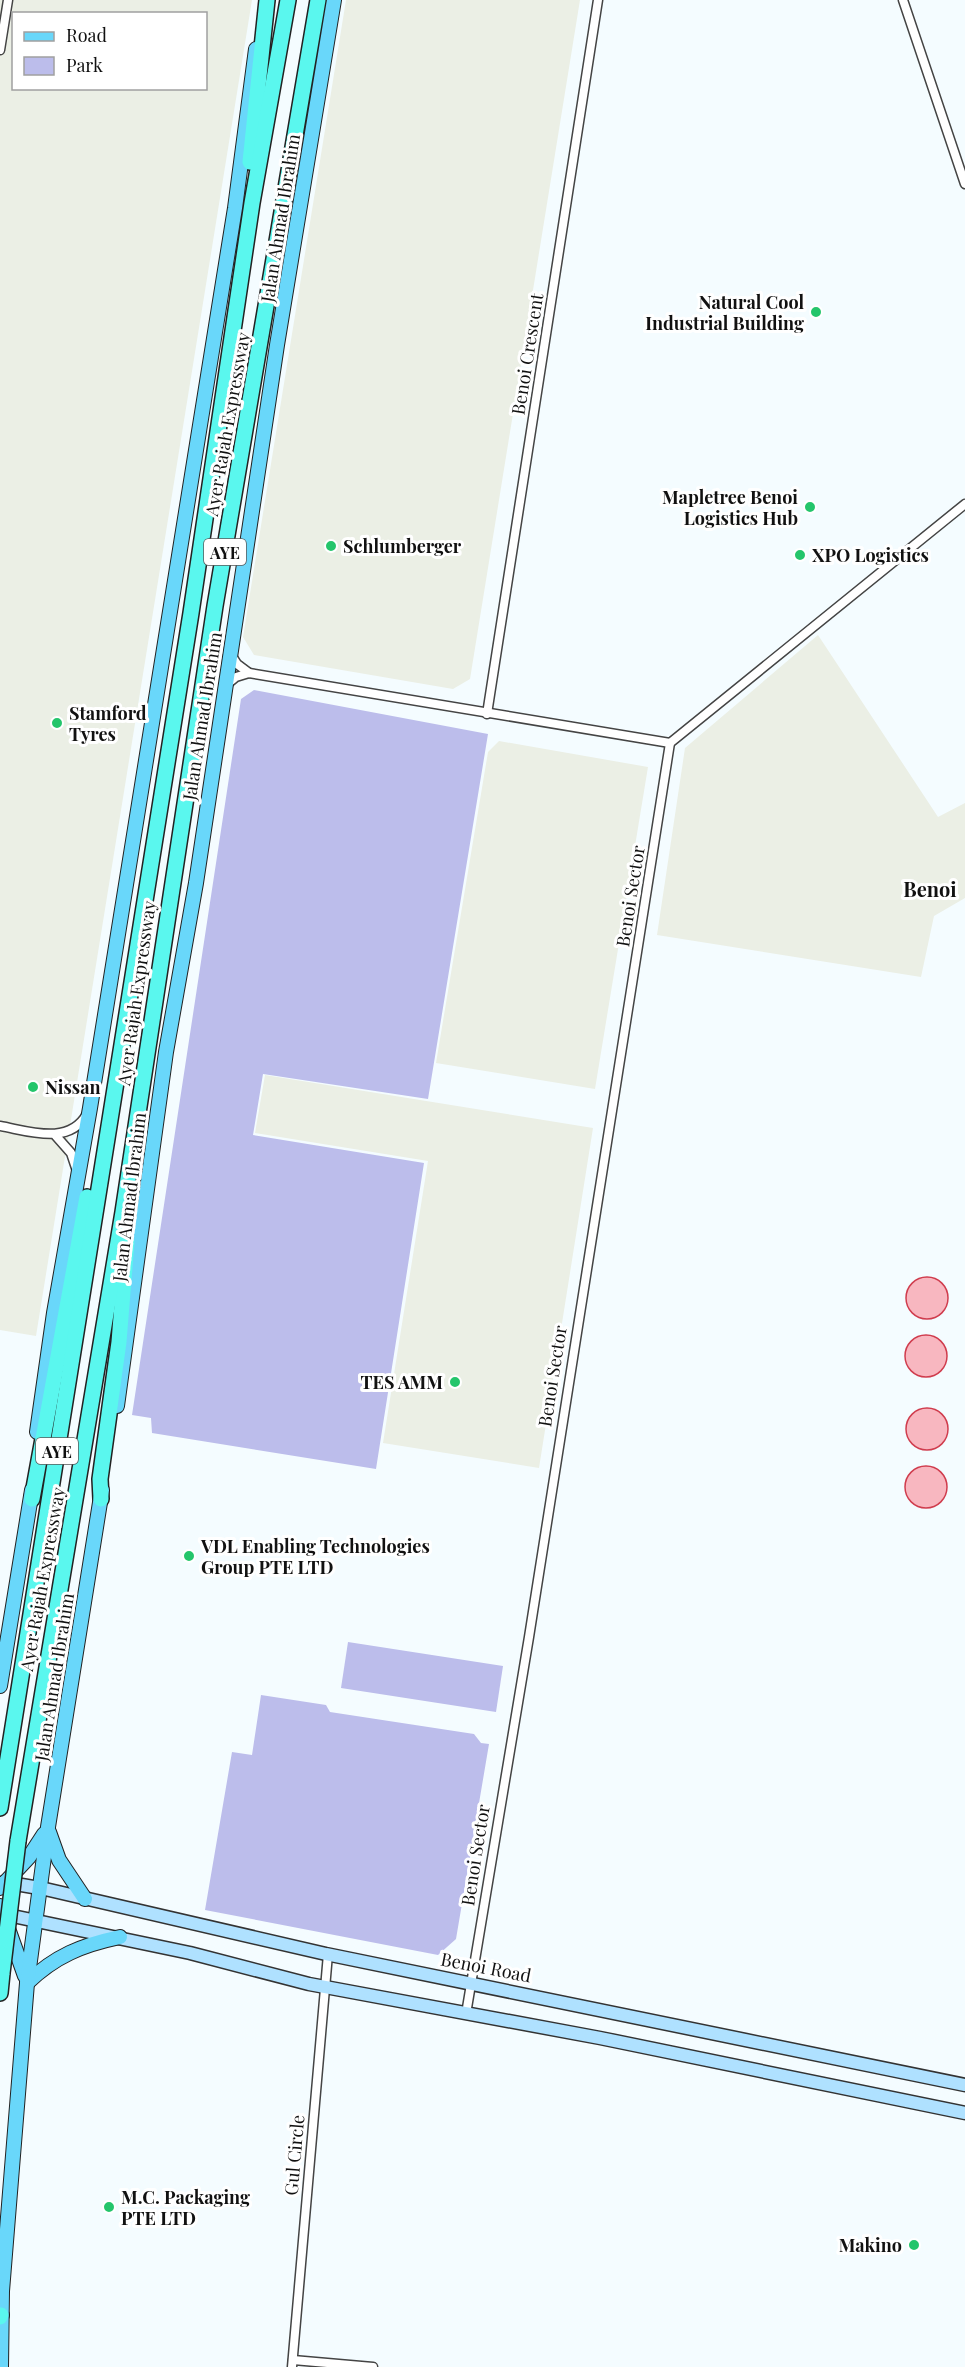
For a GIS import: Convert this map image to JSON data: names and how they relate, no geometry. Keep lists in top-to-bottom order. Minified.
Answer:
{"streets":{"highway":["Ayer Rajah Expressway","AYE"],"main road":["Jalan Ahmad Ibrahim","Benoi Road"],"street":["Benoi Crescent","Benoi Sector","Gul Circle"]},"crossings":[["Jalan Ahmad Ibrahim","Benoi Road"],["Benoi Sector","Benoi Road"],["Benoi Road","Gul Circle"]],"districts":["Benoi"],"places":["Natural Cool Industrial Building","Mapletree Benoi Logistics Hub","Schlumberger","XPO Logistics","Stamford Tyres","Nissan","TES AMM","VDL Enabling Technologies Group PTE LTD","M.C. Packaging PTE LTD","Makino"],"legend":["Road","Park"]}
